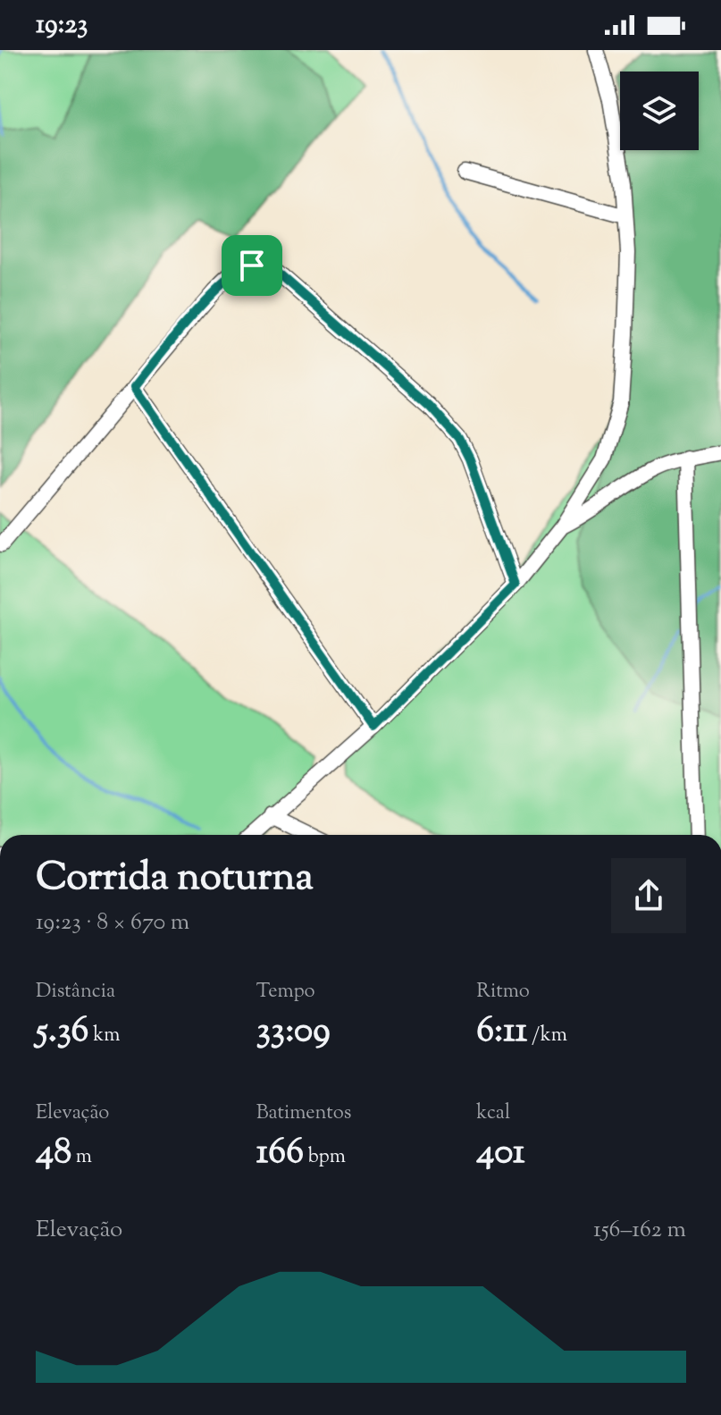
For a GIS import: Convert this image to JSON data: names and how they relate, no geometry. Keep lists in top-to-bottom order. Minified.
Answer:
{"page":{"status":"19:23","heading":["Corrida noturna","19:23 · 8 × 670 m"],"stats":[["Distância","5.36 km"],["Tempo","33:09"],["Ritmo","6:11 /km"],["Elevação","48 m"],["Batimentos","166 bpm"],["kcal","401"]],"chart":["Elevação","156–162 m"]}}
